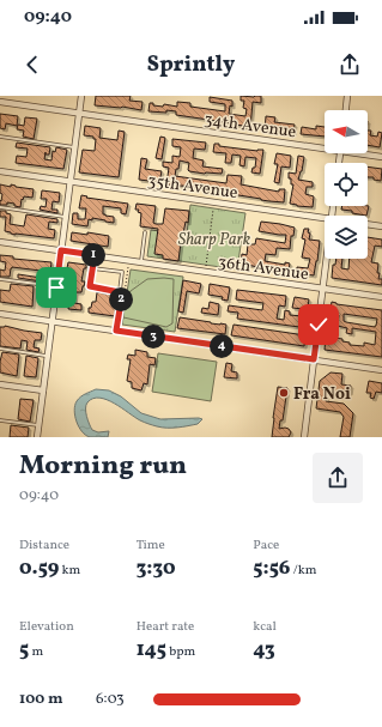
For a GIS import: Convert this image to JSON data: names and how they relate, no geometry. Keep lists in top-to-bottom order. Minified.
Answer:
{"streets":{"street":["34th Avenue","35th Avenue","36th Avenue"]},"parks":["Sharp Park"],"places":["Fra Noi"],"north":"left","page":{"status":"09:40","header":"Sprintly","pins":["1","2","3","4"],"heading":["Morning run","09:40"],"stats":[["Distance","0.59 km"],["Time","3:30"],["Pace","5:56 /km"],["Elevation","5 m"],["Heart rate","145 bpm"],["kcal","43"]],"list":[{"name":"100 m","note":"6:03"}]}}
